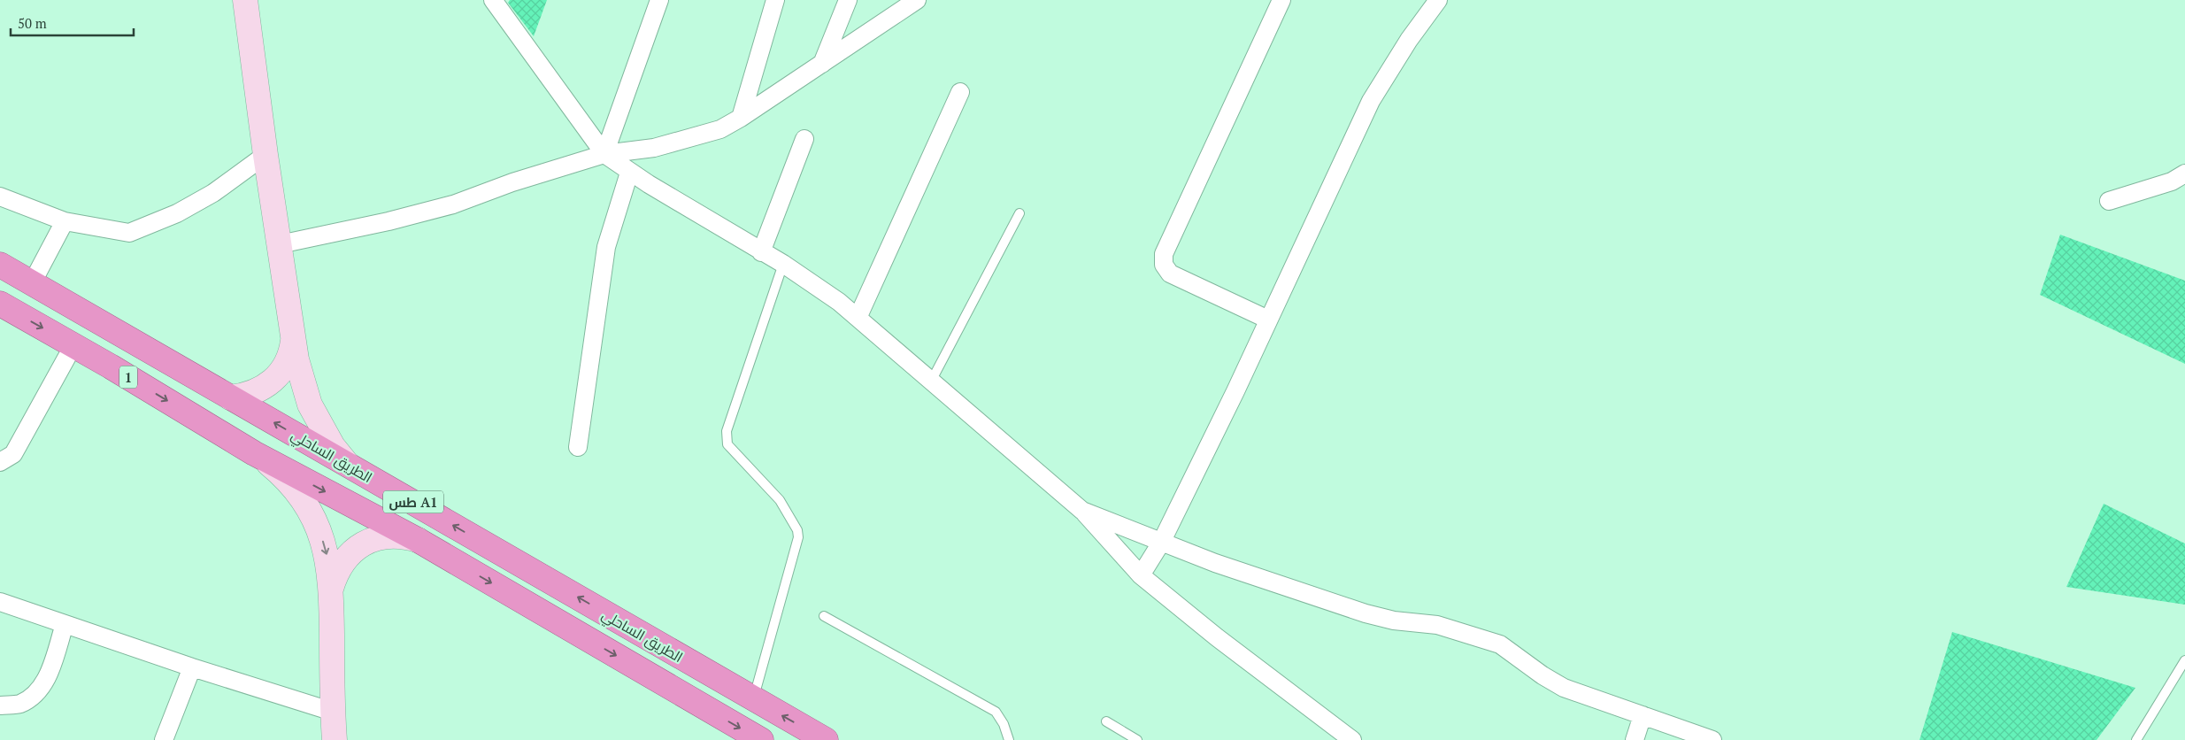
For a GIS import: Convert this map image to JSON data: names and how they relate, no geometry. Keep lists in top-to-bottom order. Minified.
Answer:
{"streets":{"highway":["1","الطريق الساحلي","طس A1"]},"crossings":[["1","طس A1"]],"scale_bar":"50 m"}
